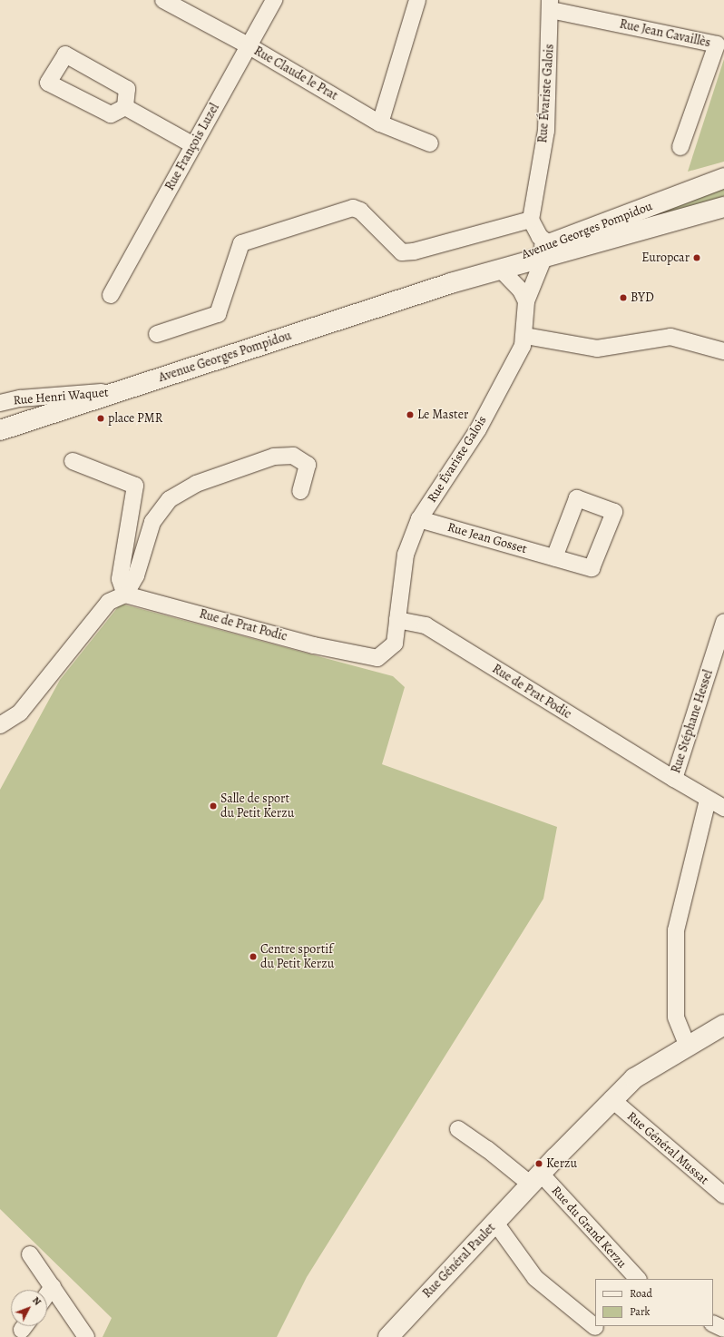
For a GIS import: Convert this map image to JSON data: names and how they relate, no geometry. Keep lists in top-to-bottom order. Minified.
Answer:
{"streets":{"main road":["Avenue Georges Pompidou","Rue Général Paulet"],"street":["Rue Jean Cavaillès","Rue Claude le Prat","Rue Évariste Galois","Rue François Luzel","Rue Henri Waquet","Rue Jean Gosset","Rue de Prat Podic","Rue Stéphane Hessel","Rue Général Mussat","Rue du Grand Kerzu"]},"crossings":[["Rue Jean Cavaillès","Rue Évariste Galois"],["Rue Claude le Prat","Rue François Luzel"],["Rue Évariste Galois","Avenue Georges Pompidou"],["Rue Évariste Galois","Rue Jean Gosset"],["Rue Évariste Galois","Rue de Prat Podic"],["Avenue Georges Pompidou","Rue Henri Waquet"],["Rue de Prat Podic","Rue Stéphane Hessel"],["Rue Général Mussat","Rue Général Paulet"],["Rue du Grand Kerzu","Rue Général Paulet"]],"places":["Europcar","BYD","Le Master","place PMR","Salle de sport du Petit Kerzu","Centre sportif du Petit Kerzu","Kerzu"],"legend":["Road","Park"],"north":"top right"}
